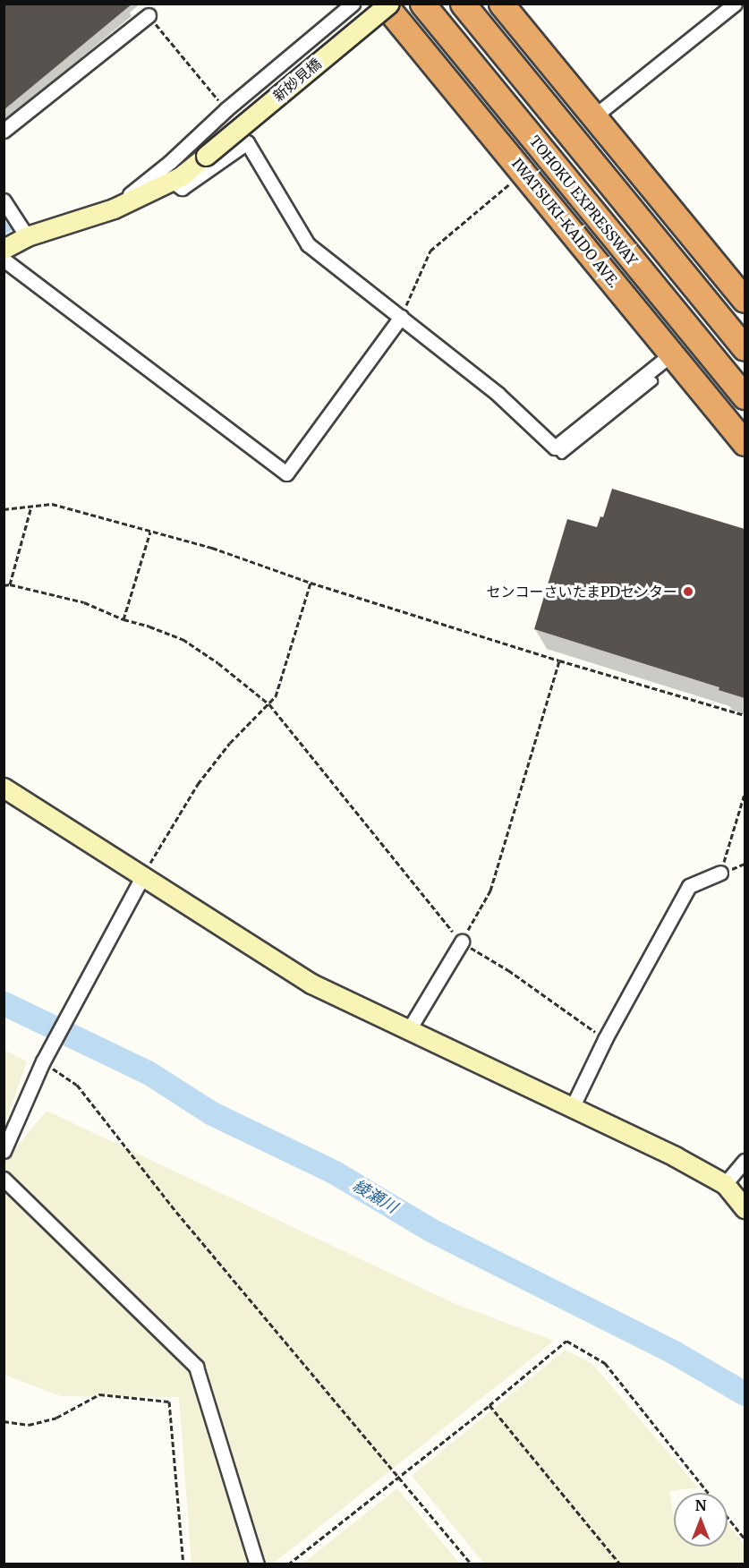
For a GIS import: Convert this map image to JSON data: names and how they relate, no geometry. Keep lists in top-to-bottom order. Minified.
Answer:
{"streets":{"highway":["TOHOKU EXPRESSWAY","IWATSUKI-KAIDO AVE."],"street":["新妙見橋"]},"water":["綾瀬川"],"places":["センコーさいたまPDセンター"],"north":"top"}
